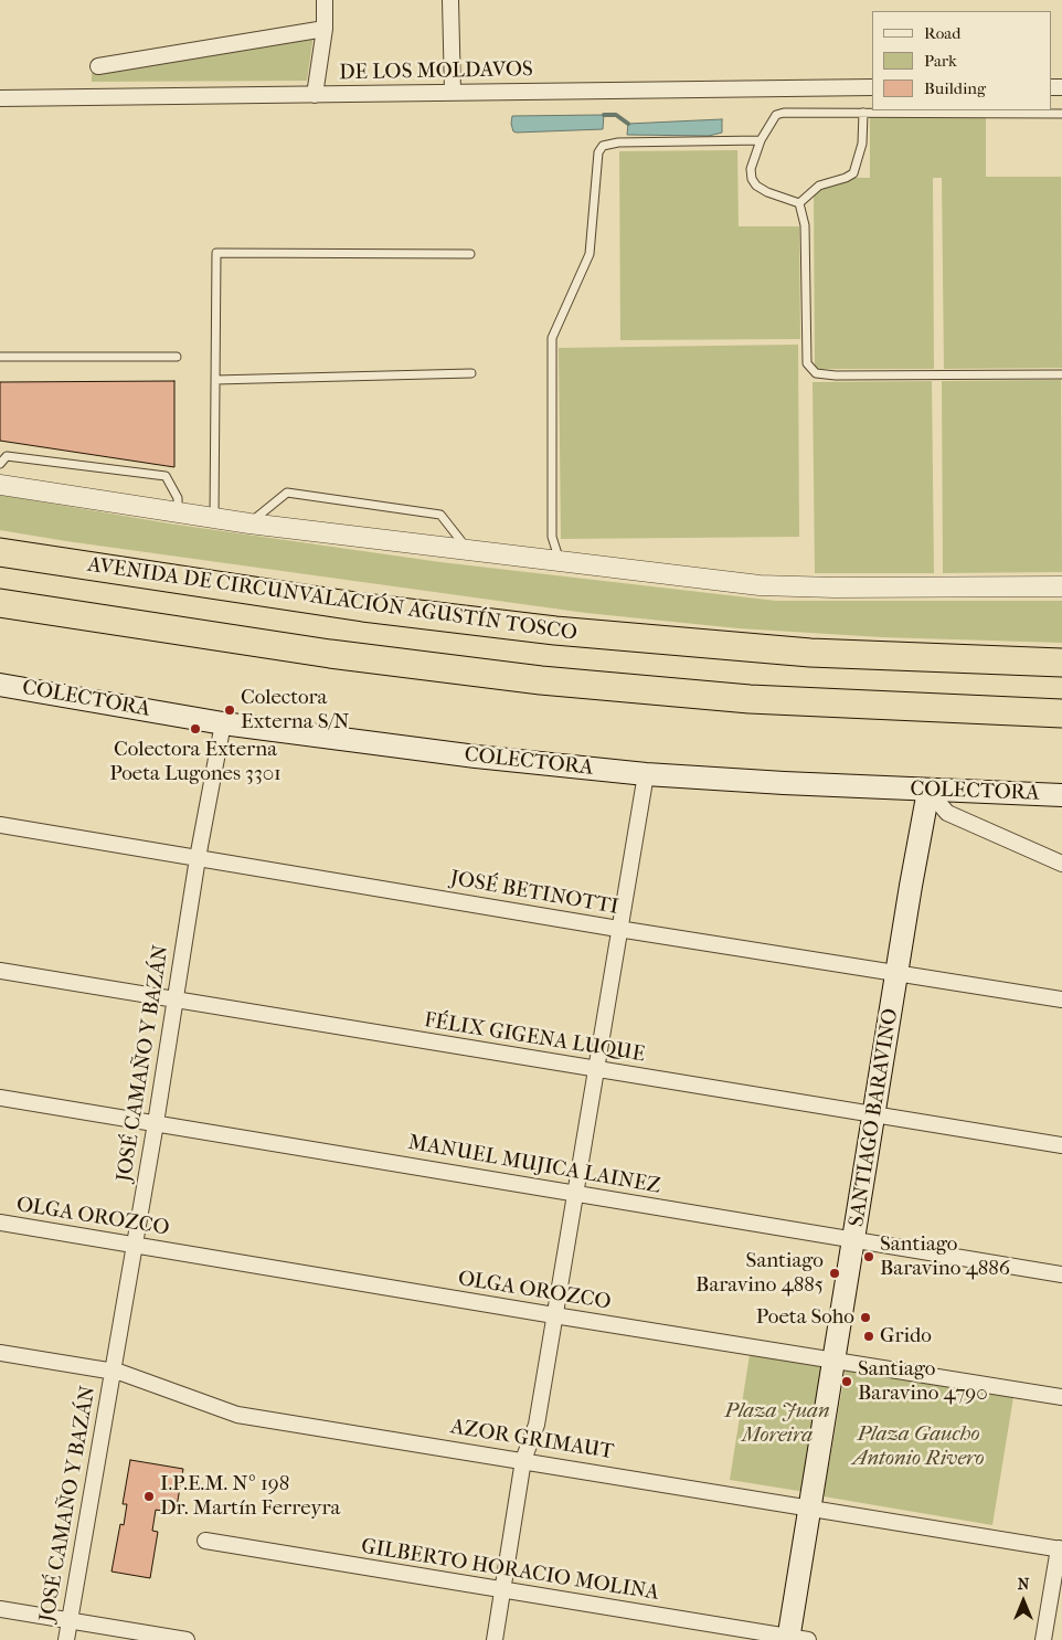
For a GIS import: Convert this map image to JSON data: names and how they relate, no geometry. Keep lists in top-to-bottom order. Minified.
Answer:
{"streets":{"highway":["AVENIDA DE CIRCUNVALACIÓN AGUSTÍN TOSCO"],"main road":["COLECTORA","SANTIAGO BARAVINO"],"street":["DE LOS MOLDAVOS","JOSÉ BETINOTTI","FÉLIX GIGENA LUQUE","JOSÉ CAMAÑO Y BAZÁN","MANUEL MUJICA LAINEZ","OLGA OROZCO","AZOR GRIMAUT","GILBERTO HORACIO MOLINA"]},"crossings":[["COLECTORA","JOSÉ CAMAÑO Y BAZÁN"],["COLECTORA","SANTIAGO BARAVINO"],["JOSÉ BETINOTTI","JOSÉ CAMAÑO Y BAZÁN"],["JOSÉ BETINOTTI","SANTIAGO BARAVINO"],["FÉLIX GIGENA LUQUE","JOSÉ CAMAÑO Y BAZÁN"],["FÉLIX GIGENA LUQUE","SANTIAGO BARAVINO"],["JOSÉ CAMAÑO Y BAZÁN","MANUEL MUJICA LAINEZ"],["JOSÉ CAMAÑO Y BAZÁN","OLGA OROZCO"],["JOSÉ CAMAÑO Y BAZÁN","AZOR GRIMAUT"],["SANTIAGO BARAVINO","MANUEL MUJICA LAINEZ"],["SANTIAGO BARAVINO","OLGA OROZCO"],["SANTIAGO BARAVINO","AZOR GRIMAUT"],["SANTIAGO BARAVINO","GILBERTO HORACIO MOLINA"]],"parks":["Plaza Juan Moreira","Plaza Gaucho Antonio Rivero"],"places":["Colectora Externa S/N","Colectora Externa Poeta Lugones 3301","Santiago Baravino 4886","Santiago Baravino 4885","Poeta Soho","Grido","Santiago Baravino 4790","I.P.E.M. Nº 198 Dr. Martín Ferreyra"],"legend":["Road","Park","Building"],"north":"top"}
